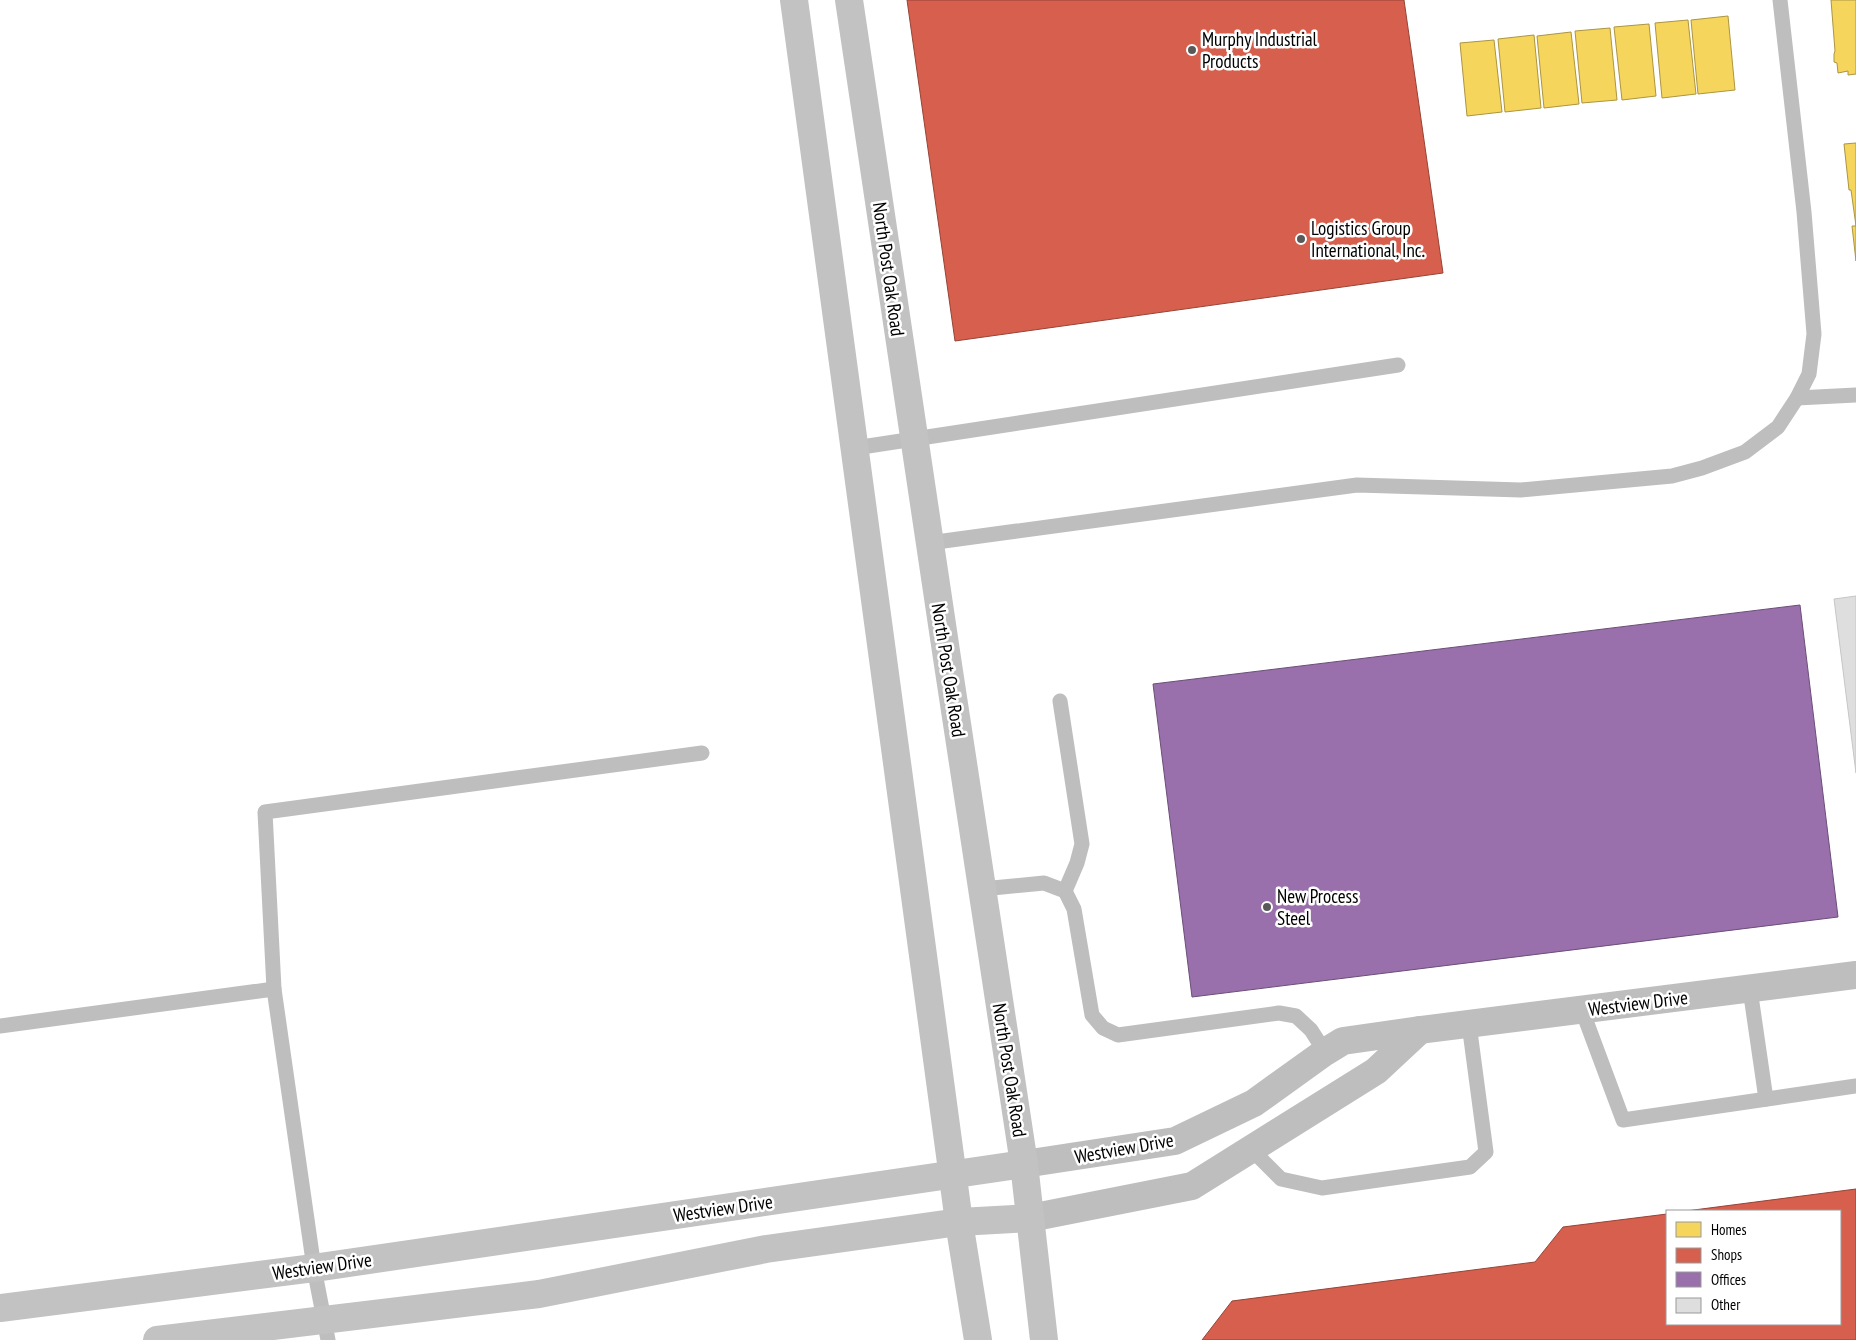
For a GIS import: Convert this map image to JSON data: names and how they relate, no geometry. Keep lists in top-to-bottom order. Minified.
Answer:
{"streets":{"main road":["North Post Oak Road","Westview Drive"]},"crossings":[["North Post Oak Road","Westview Drive"]],"places":["Murphy Industrial Products","Logistics Group International, Inc.","New Process Steel"],"legend":["Homes","Shops","Offices","Other"]}
